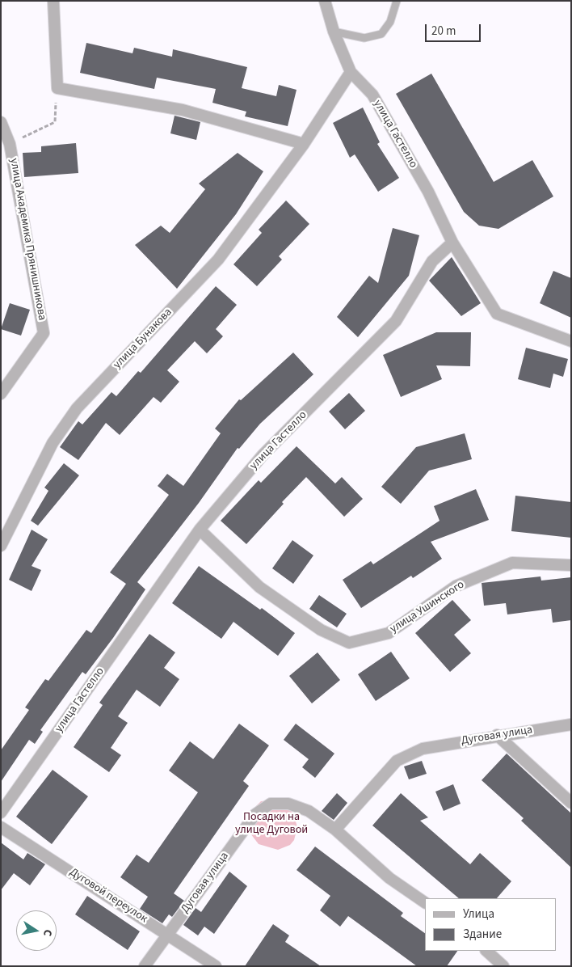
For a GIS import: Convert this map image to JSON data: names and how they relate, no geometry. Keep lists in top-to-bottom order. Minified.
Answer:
{"streets":{"street":["улица Гастелло","улица Академика Прянишникова","улица Бунакова","улица Ушинского","Дуговая улица","Дуговой переулок"]},"crossings":[["улица Гастелло","улица Бунакова"],["улица Гастелло","улица Ушинского"],["Дуговая улица","Дуговой переулок"]],"parks":["Посадки на улице Дуговой"],"legend":["Улица","Здание"],"scale_bar":"20 m","north":"right"}
